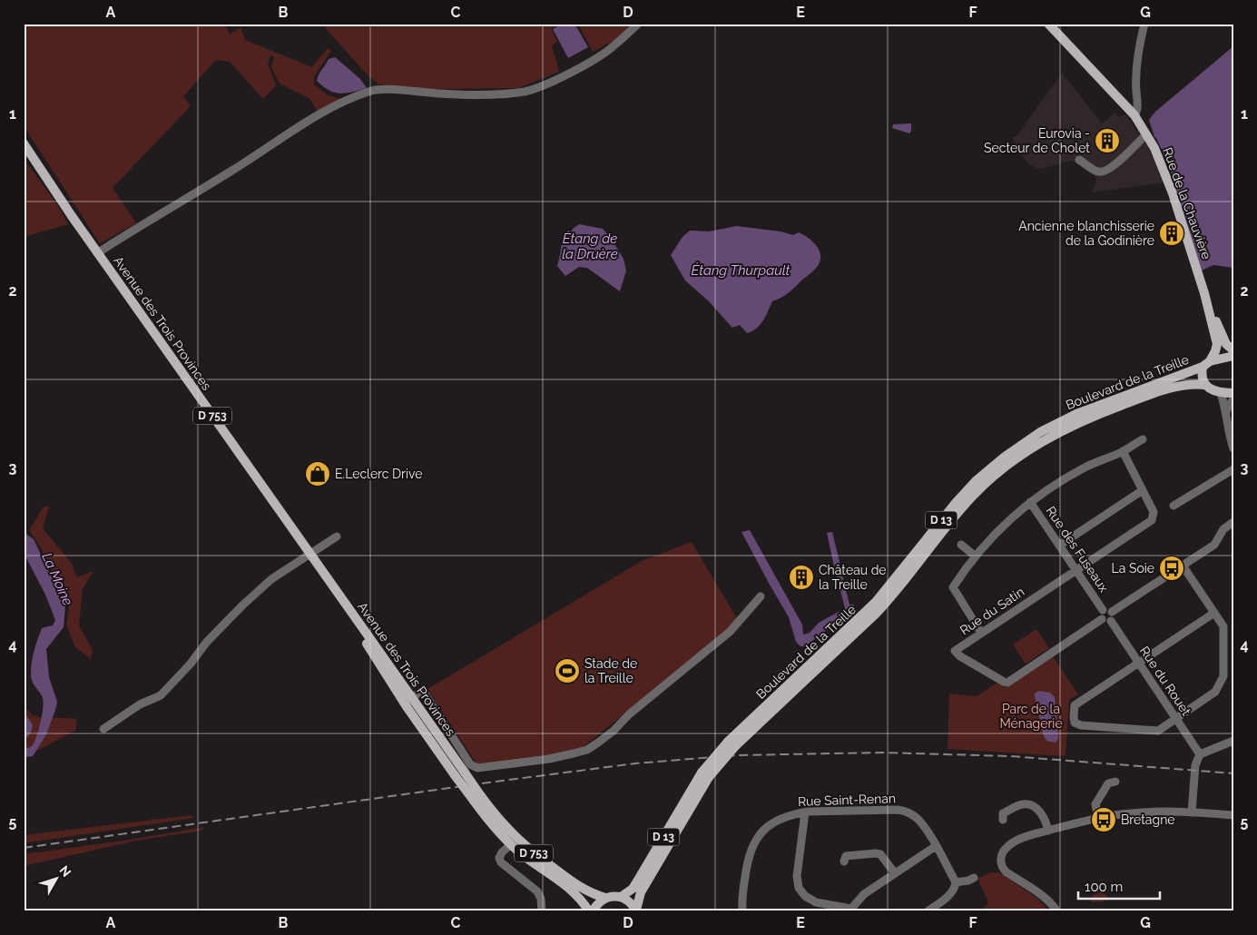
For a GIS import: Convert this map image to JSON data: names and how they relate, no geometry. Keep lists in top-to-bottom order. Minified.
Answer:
{"streets":{"main road":["Rue de la Chauvière","Avenue des Trois Provinces","Boulevard de la Treille","D 753","D 13"],"street":["Rue des Fuseaux","Rue du Satin","Rue du Rouet","Rue Saint-Renan"]},"crossings":[["Rue de la Chauvière","Boulevard de la Treille"],["Avenue des Trois Provinces","D 753"],["Rue des Fuseaux","Rue du Satin"],["Rue des Fuseaux","Rue du Rouet"],["Rue du Satin","Rue du Rouet"]],"water":["Étang de la Druère","Étang Thurpault","La Moine"],"parks":["Parc de la Ménagerie"],"places":{"building":["Eurovia - Secteur de Cholet","Ancienne blanchisserie de la Godinière","Château de la Treille"],"shop":["E.Leclerc Drive"],"bus stop":["La Soie","Bretagne"],"sports":["Stade de la Treille"]},"scale_bar":"100 m","north":"top right","grid":{"columns":["A","B","C","D","E","F","G"],"rows":["1","2","3","4","5"]}}
